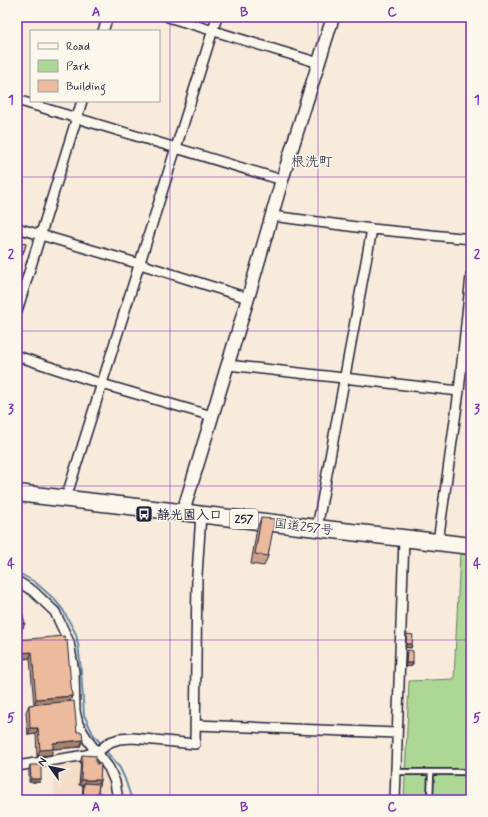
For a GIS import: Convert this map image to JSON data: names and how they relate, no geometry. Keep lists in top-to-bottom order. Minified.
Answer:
{"streets":{"highway":["257","国道257号"]},"districts":["根洗町"],"places":{"bus stop":["静光園入口"]},"legend":["Road","Park","Building"],"north":"top left","grid":{"columns":["A","B","C"],"rows":["1","2","3","4","5"]}}
